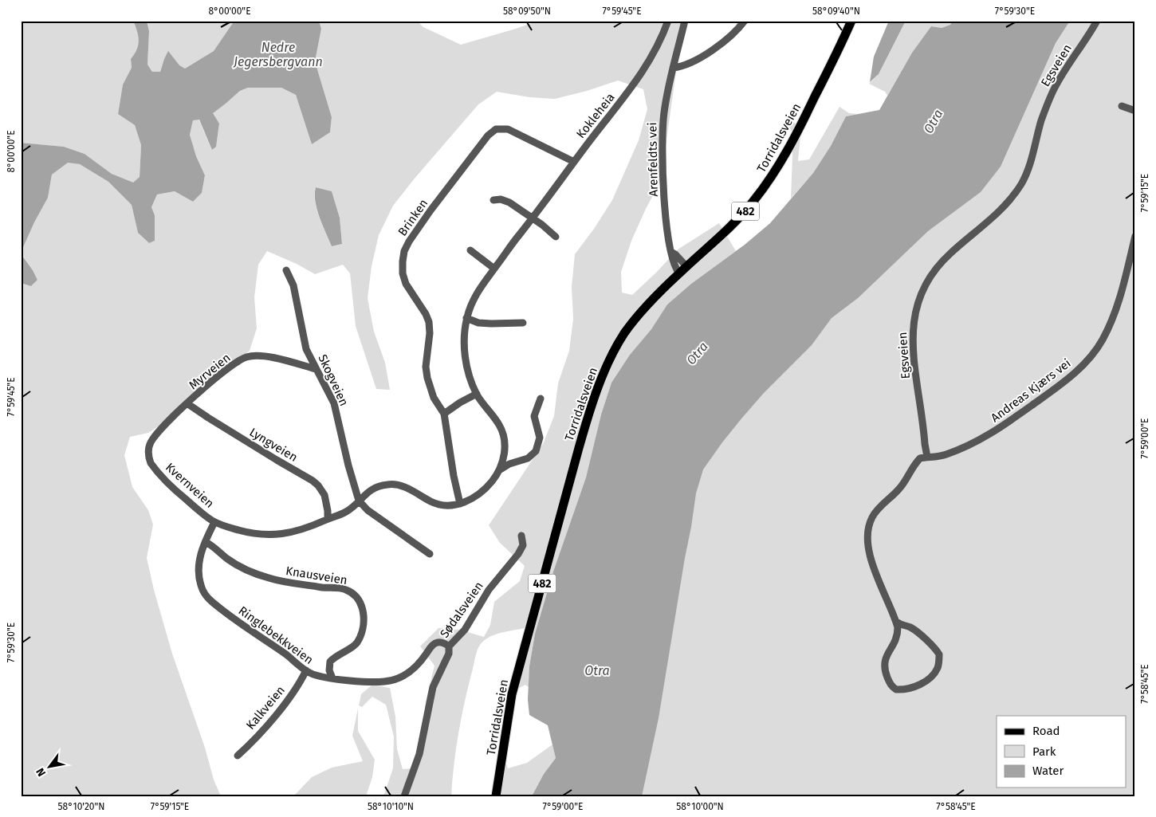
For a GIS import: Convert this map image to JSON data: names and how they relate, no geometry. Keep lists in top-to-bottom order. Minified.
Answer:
{"streets":{"main road":["Torridalsveien","482"],"street":["Egsveien","Kokleheia","Arenfeldts vei","Brinken","Myrveien","Skogveien","Andreas Kjærs vei","Lyngveien","Kvernveien","Knausveien","Sødalsveien","Ringlebekkveien","Kalkveien"]},"crossings":[["Egsveien","Andreas Kjærs vei"],["Kokleheia","Brinken"],["Kokleheia","Skogveien"],["Kokleheia","Kvernveien"],["Torridalsveien","Arenfeldts vei"],["Myrveien","Skogveien"],["Myrveien","Lyngveien"],["Myrveien","Kvernveien"],["Skogveien","Kvernveien"],["Lyngveien","Kvernveien"],["Kvernveien","Ringlebekkveien"],["Knausveien","Ringlebekkveien"],["Sødalsveien","Ringlebekkveien"],["Ringlebekkveien","Kalkveien"]],"water":["Nedre Jegersbergvann","Otra"],"legend":["Road","Park","Water"],"north":"bottom left","coordinates":["8°00'00\"E","58°09'50\"N","7°59'45\"E","58°09'40\"N","7°59'30\"E","7°59'15\"E","7°59'00\"E","7°58'45\"E","58°10'20\"N","58°10'10\"N","58°10'00\"N"]}
